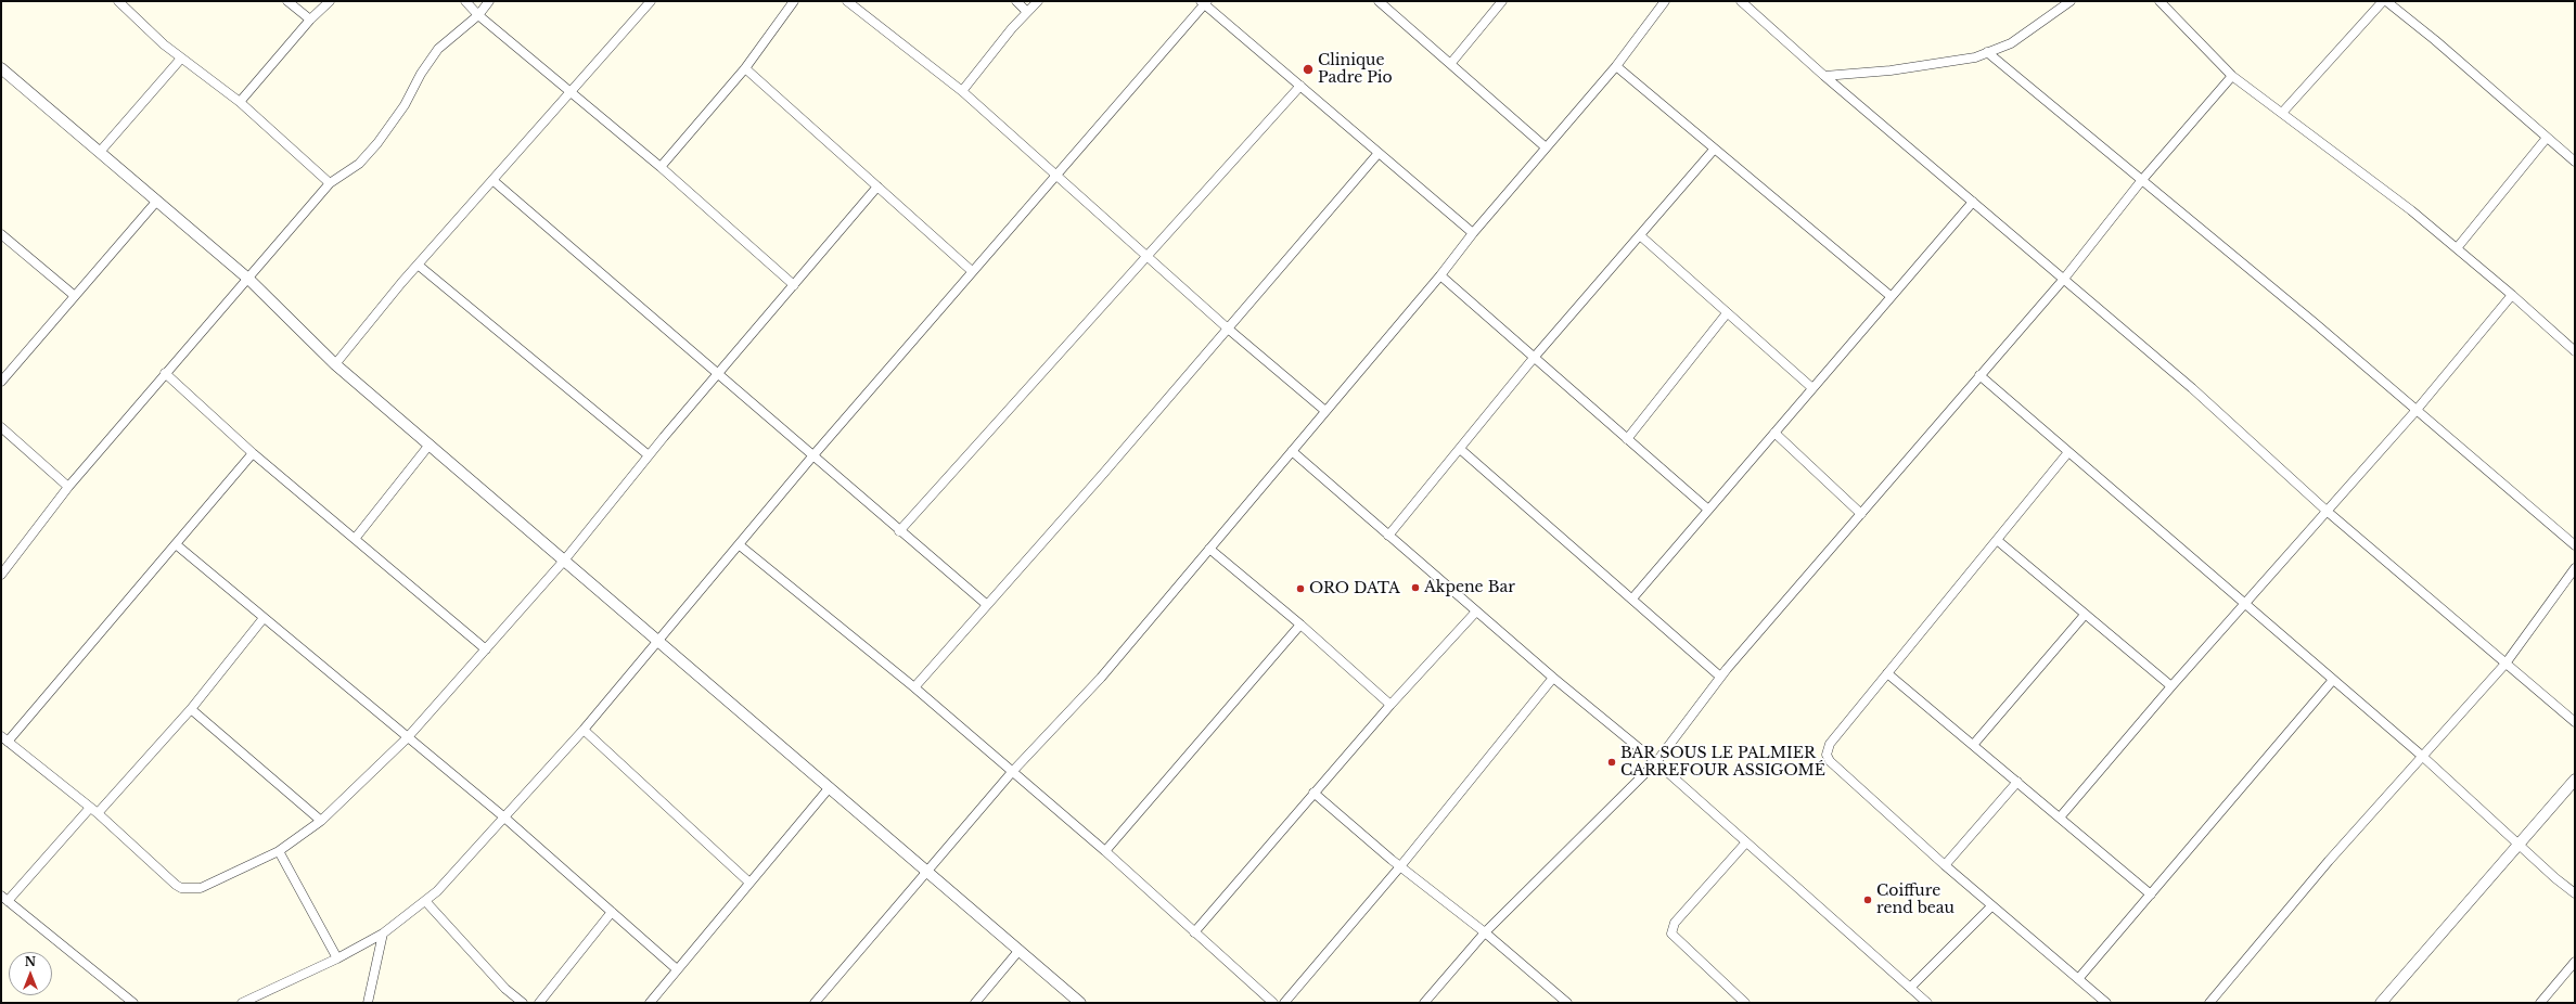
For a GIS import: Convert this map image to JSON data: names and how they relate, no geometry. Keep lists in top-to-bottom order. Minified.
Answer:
{"places":["Clinique Padre Pio","Akpene Bar","ORO DATA","BAR SOUS LE PALMIER CARREFOUR ASSIGOMÉ","Coiffure rend beau"],"north":"top"}
